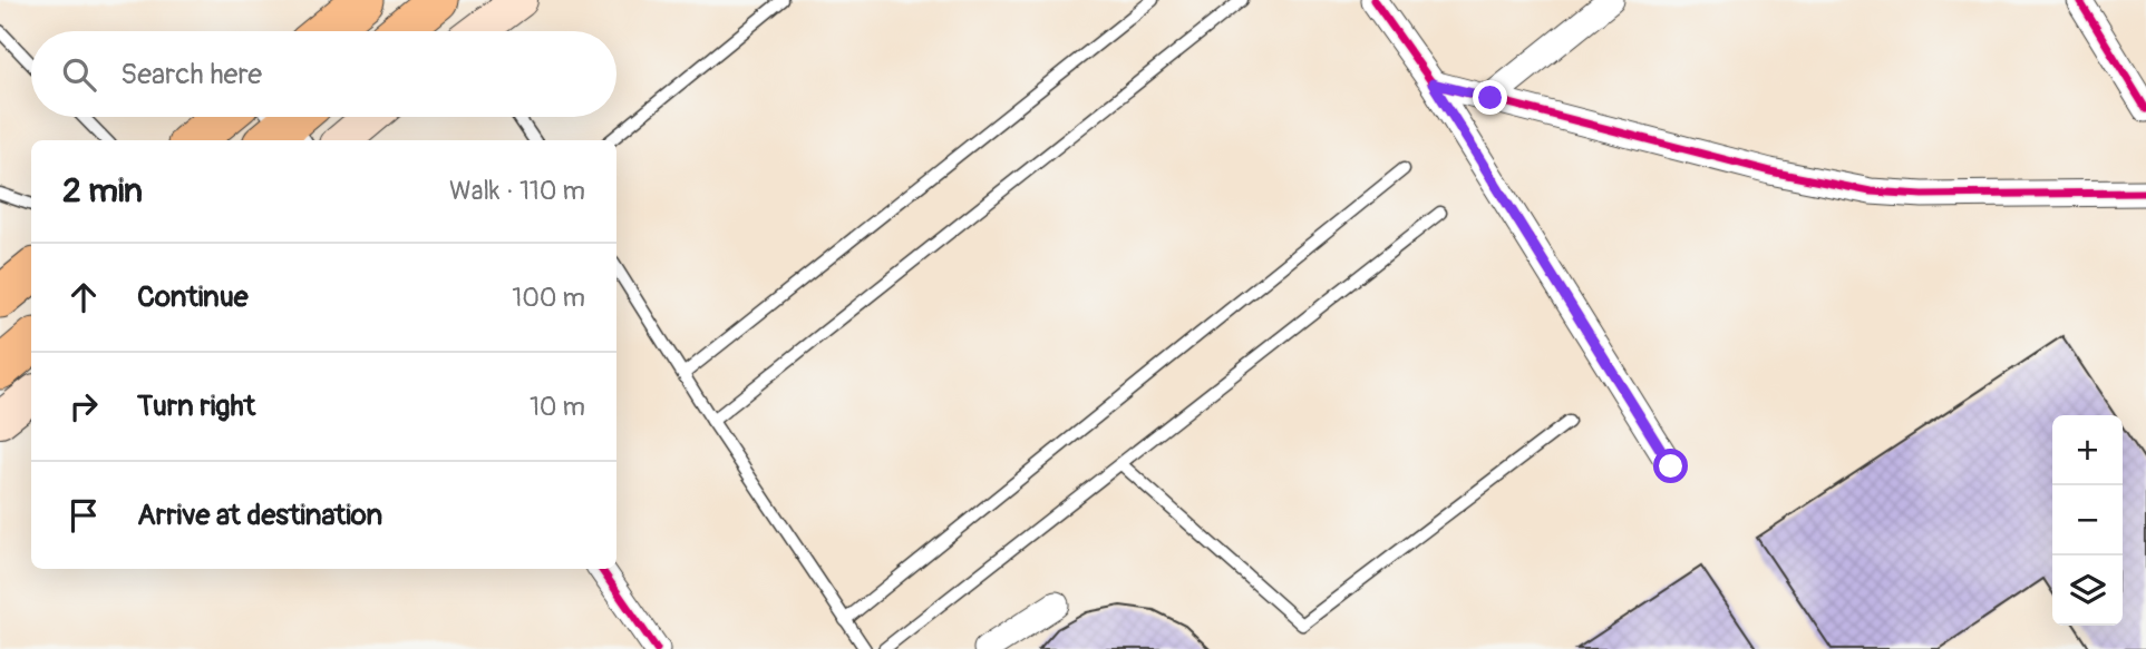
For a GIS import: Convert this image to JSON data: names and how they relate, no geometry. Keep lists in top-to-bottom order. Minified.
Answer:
{"page":{"search":"Search here","heading":["2 min","Walk · 110 m"],"list":[["Continue","100 m"],["Turn right","10 m"],"Arrive at destination"],"map_buttons":["+","−"]}}
